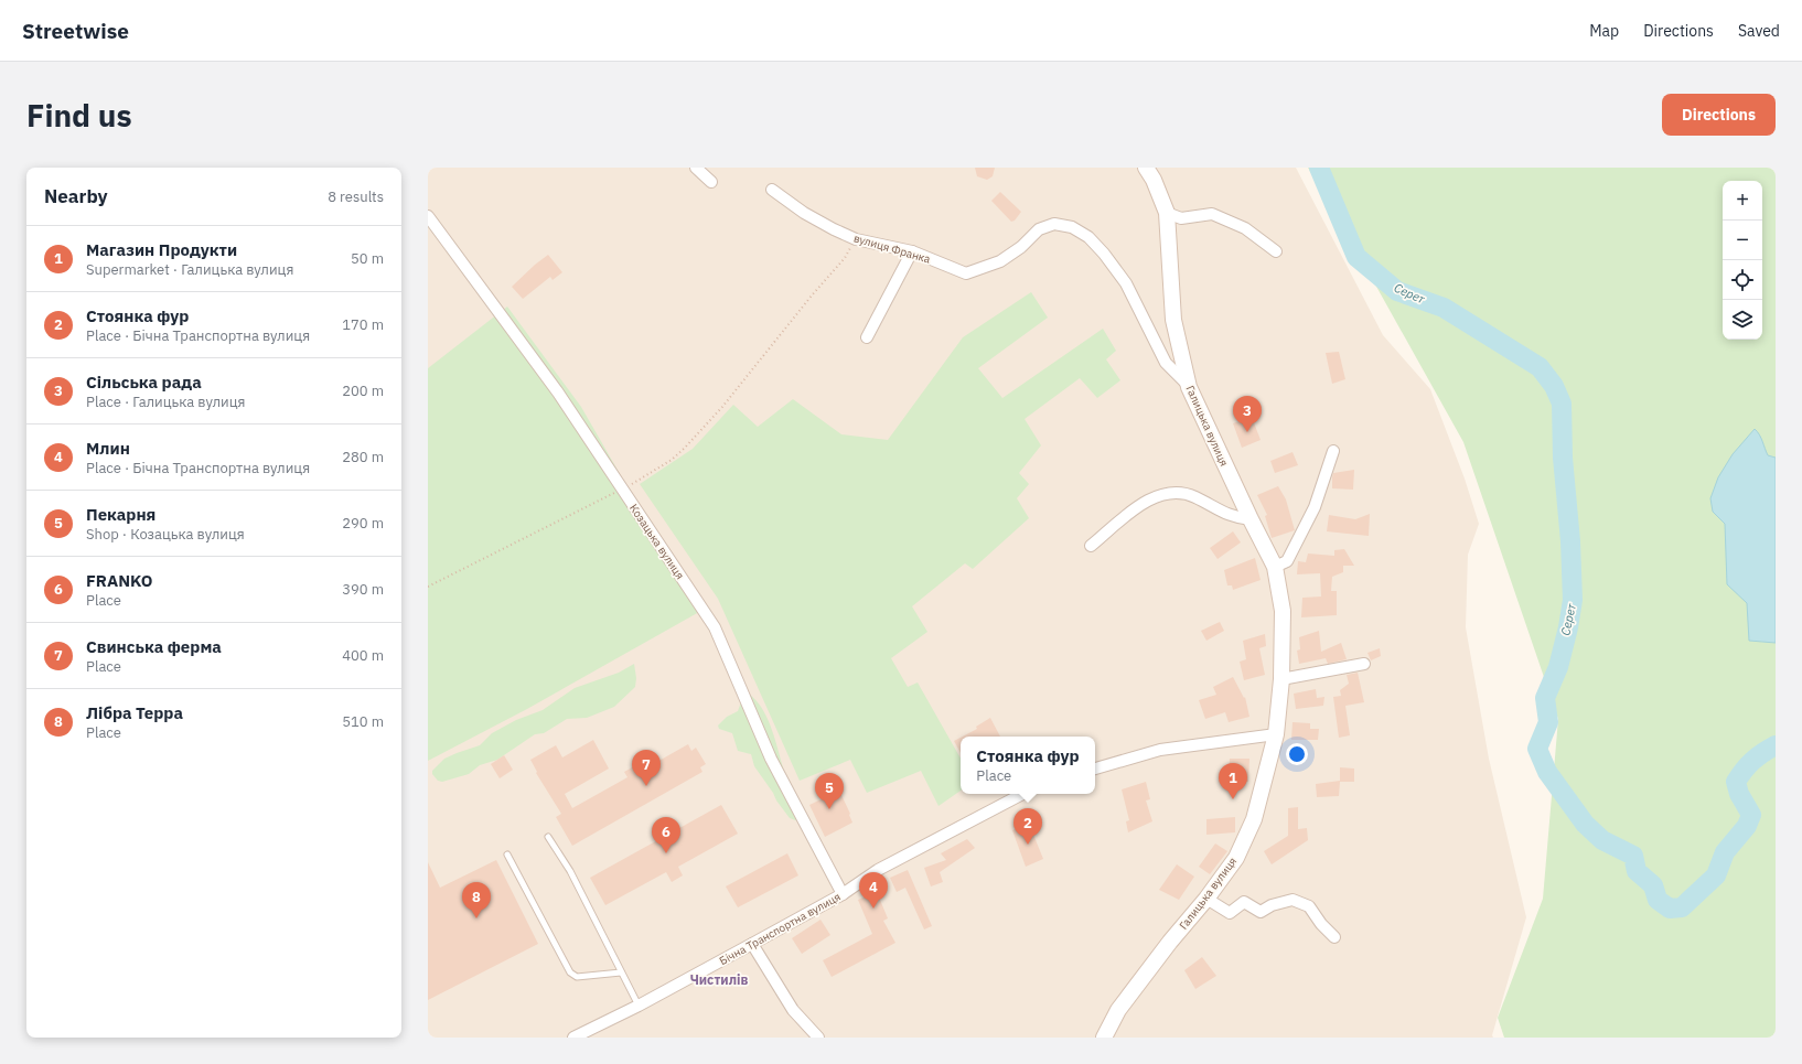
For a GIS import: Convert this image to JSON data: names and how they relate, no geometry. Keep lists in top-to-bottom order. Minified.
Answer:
{"streets":{"main road":["Галицька вулиця"],"street":["вулиця Франка","Козацька вулиця","Бічна Транспортна вулиця"]},"crossings":[["вулиця Франка","Галицька вулиця"],["Козацька вулиця","Бічна Транспортна вулиця"]],"districts":["Чистилів"],"water":["Серет"],"page":{"header":"Streetwise","nav":["Map","Directions","Saved"],"buttons":"Directions","title":"Find us","heading":["Nearby","8 results"],"map_buttons":["+","−"],"list":[{"mark":"1","name":"Магазин Продукти","note":"Supermarket · Галицька вулиця","value":"50 m"},{"mark":"2","name":"Стоянка фур","note":"Place · Бічна Транспортна вулиця","value":"170 m"},{"mark":"3","name":"Сільська рада","note":"Place · Галицька вулиця","value":"200 m"},{"mark":"4","name":"Млин","note":"Place · Бічна Транспортна вулиця","value":"280 m"},{"mark":"5","name":"Пекарня","note":"Shop · Козацька вулиця","value":"290 m"},{"mark":"6","name":"FRANKO","note":"Place","value":"390 m"},{"mark":"7","name":"Свинська ферма","note":"Place","value":"400 m"},{"mark":"8","name":"Лібра Терра","note":"Place","value":"510 m"}],"pins":["3","7","1","5","2","6","4","8"],"popup":["Стоянка фур","Place"]}}
